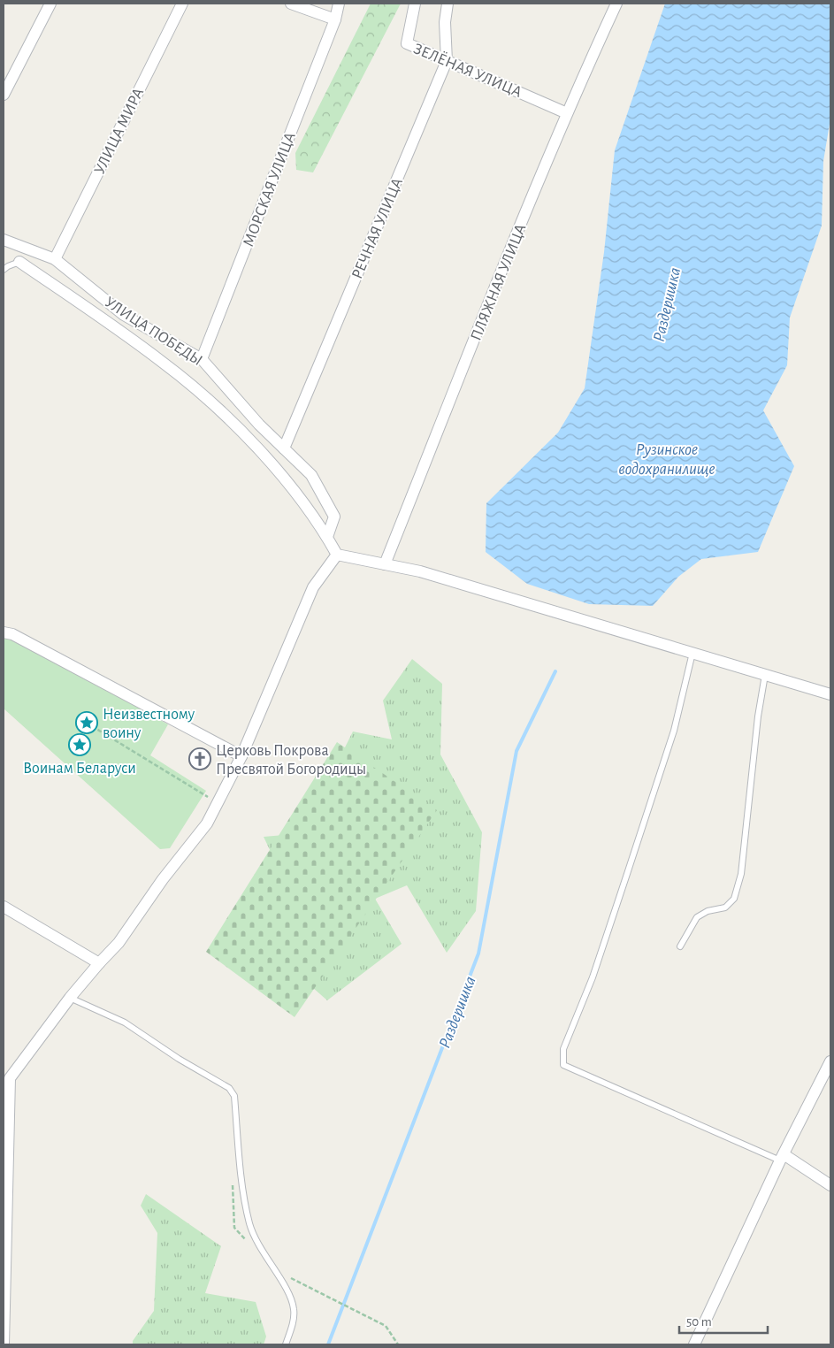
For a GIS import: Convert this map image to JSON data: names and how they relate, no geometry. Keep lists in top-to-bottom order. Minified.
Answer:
{"streets":{"street":["ЗЕЛЁНАЯ УЛИЦА","УЛИЦА МИРА","МОРСКАЯ УЛИЦА","РЕЧНАЯ УЛИЦА","ПЛЯЖНАЯ УЛИЦА","УЛИЦА ПОБЕДЫ"]},"crossings":[["ЗЕЛЁНАЯ УЛИЦА","РЕЧНАЯ УЛИЦА"],["ЗЕЛЁНАЯ УЛИЦА","ПЛЯЖНАЯ УЛИЦА"],["УЛИЦА МИРА","УЛИЦА ПОБЕДЫ"],["МОРСКАЯ УЛИЦА","УЛИЦА ПОБЕДЫ"],["РЕЧНАЯ УЛИЦА","УЛИЦА ПОБЕДЫ"]],"water":["Раздеришка","Рузинское водохранилище"],"places":{"place":["Неизвестному воину","Воинам Беларуси"],"church":["Церковь Покрова Пресвятой Богородицы"]},"scale_bar":"50 m"}
